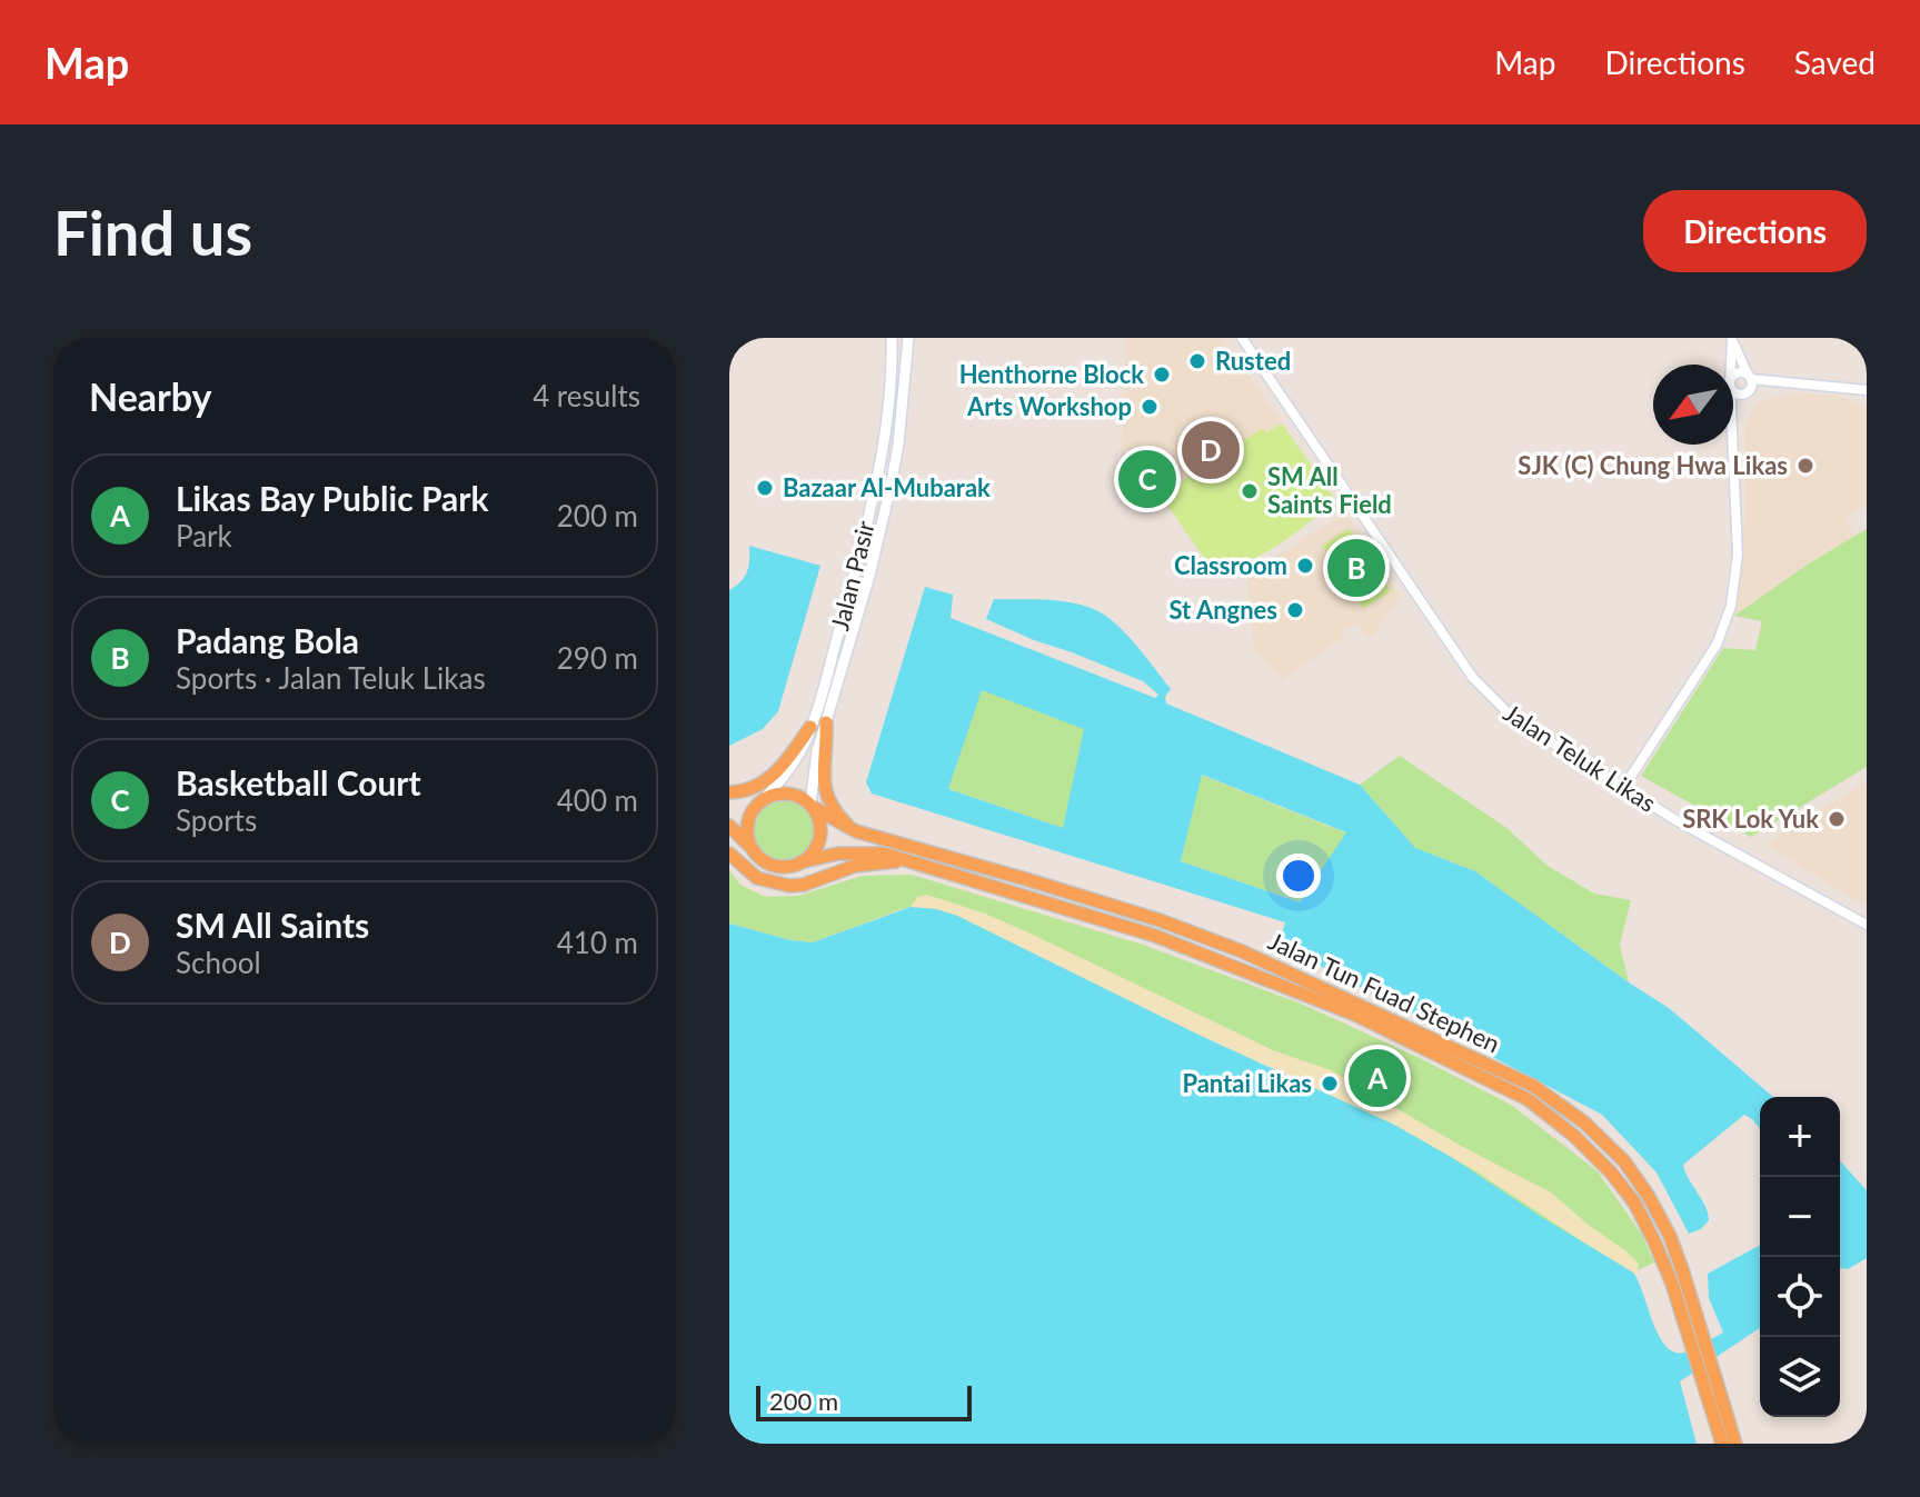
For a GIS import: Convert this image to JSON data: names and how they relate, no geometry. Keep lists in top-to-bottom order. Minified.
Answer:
{"streets":{"highway":["Jalan Tun Fuad Stephen"],"main road":["Jalan Pasir"],"street":["Jalan Teluk Likas"]},"crossings":[["Jalan Pasir","Jalan Tun Fuad Stephen"]],"places":["Rusted","Henthorne Block","Arts Workshop","SJK (C) Chung Hwa Likas","Bazaar Al-Mubarak","SM All Saints Field","Classroom","St Angnes","SRK Lok Yuk","Pantai Likas"],"scale_bar":"200 m","north":"bottom left","page":{"header":"Map","nav":["Map","Directions","Saved"],"buttons":"Directions","title":"Find us","heading":["Nearby","4 results"],"pins":["D","C","B","A"],"list":[{"mark":"A","name":"Likas Bay Public Park","note":"Park","value":"200 m"},{"mark":"B","name":"Padang Bola","note":"Sports · Jalan Teluk Likas","value":"290 m"},{"mark":"C","name":"Basketball Court","note":"Sports","value":"400 m"},{"mark":"D","name":"SM All Saints","note":"School","value":"410 m"}],"map_buttons":["+","−"],"scale":"200 m"}}
